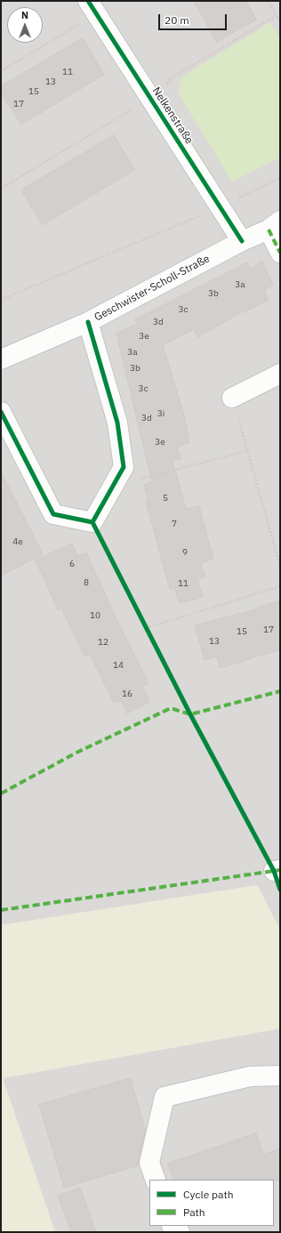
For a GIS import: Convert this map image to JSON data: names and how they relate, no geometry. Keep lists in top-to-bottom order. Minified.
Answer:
{"streets":{"street":["Nelkenstraße","Geschwister-Scholl-Straße"]},"crossings":[["Nelkenstraße","Geschwister-Scholl-Straße"]],"house_numbers":["11","13","15","17","3a","3b","3c","3d","3e","3a","3b","3c","3i","3d","3e","5","7","4e","9","6","8","11","10","17","15","13","12","14","16"],"legend":["Cycle path","Path"],"scale_bar":"20 m","north":"top"}
